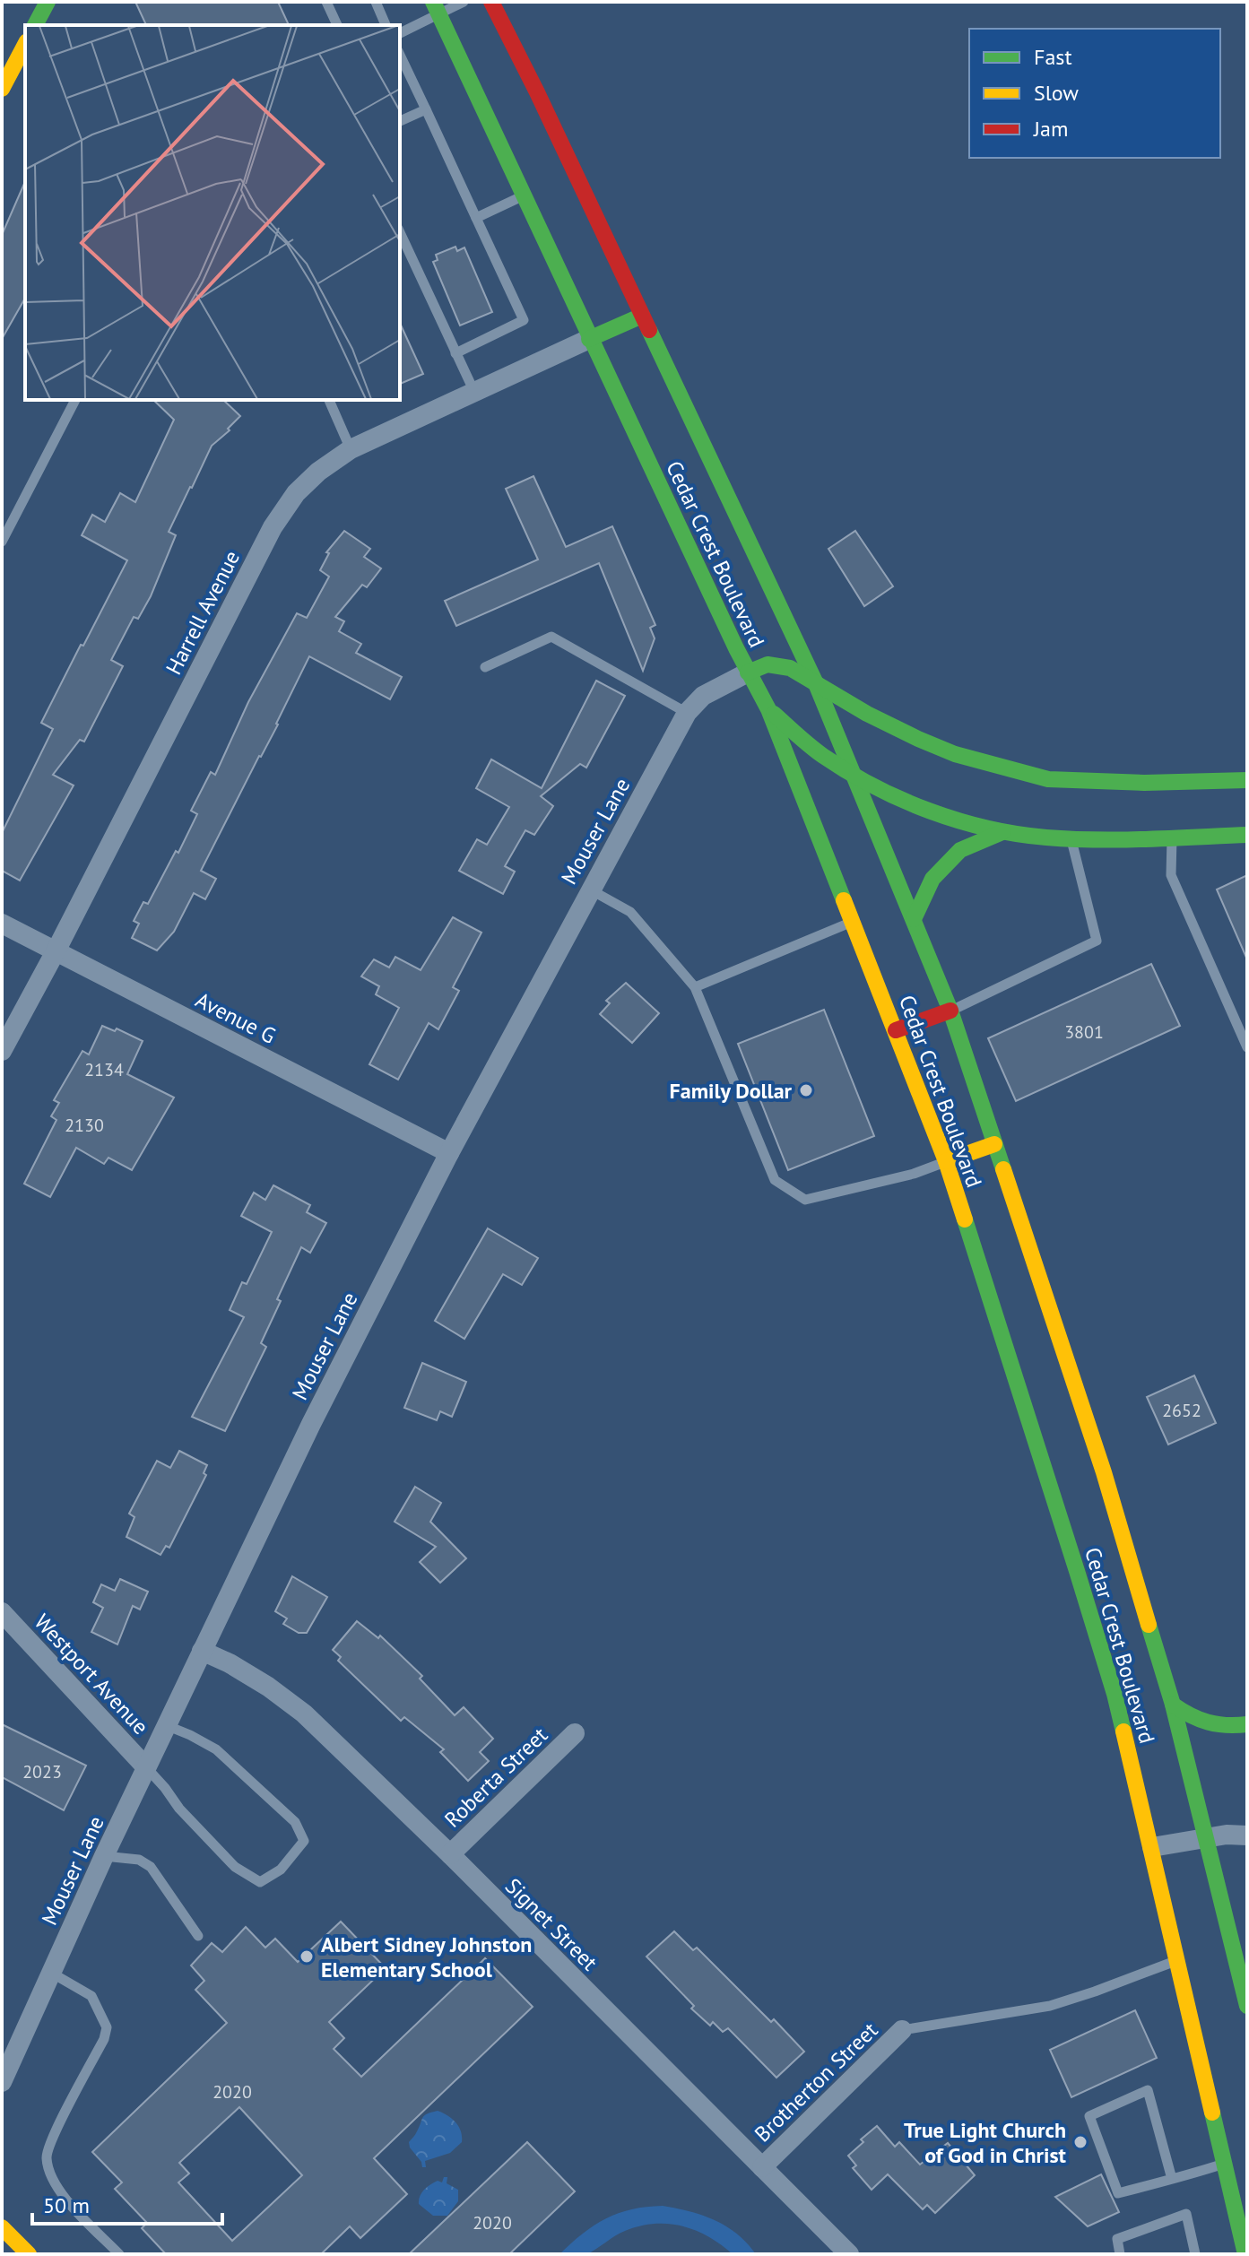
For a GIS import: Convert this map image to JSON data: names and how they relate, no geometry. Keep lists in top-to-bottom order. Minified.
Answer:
{"streets":{"street":["Cedar Crest Boulevard","Harrell Avenue","Mouser Lane","Avenue G","Westport Avenue","Roberta Street","Signet Street","Brotherton Street"]},"crossings":[["Cedar Crest Boulevard","Harrell Avenue"],["Cedar Crest Boulevard","Mouser Lane"],["Harrell Avenue","Avenue G"],["Mouser Lane","Avenue G"],["Mouser Lane","Westport Avenue"],["Mouser Lane","Signet Street"],["Roberta Street","Signet Street"],["Signet Street","Brotherton Street"]],"places":["Family Dollar","Albert Sidney Johnston Elementary School","True Light Church of God in Christ"],"house_numbers":["3801","2134","2130","2652","2023","2020","2020"],"legend":["Fast","Slow","Jam"],"scale_bar":"50 m"}
